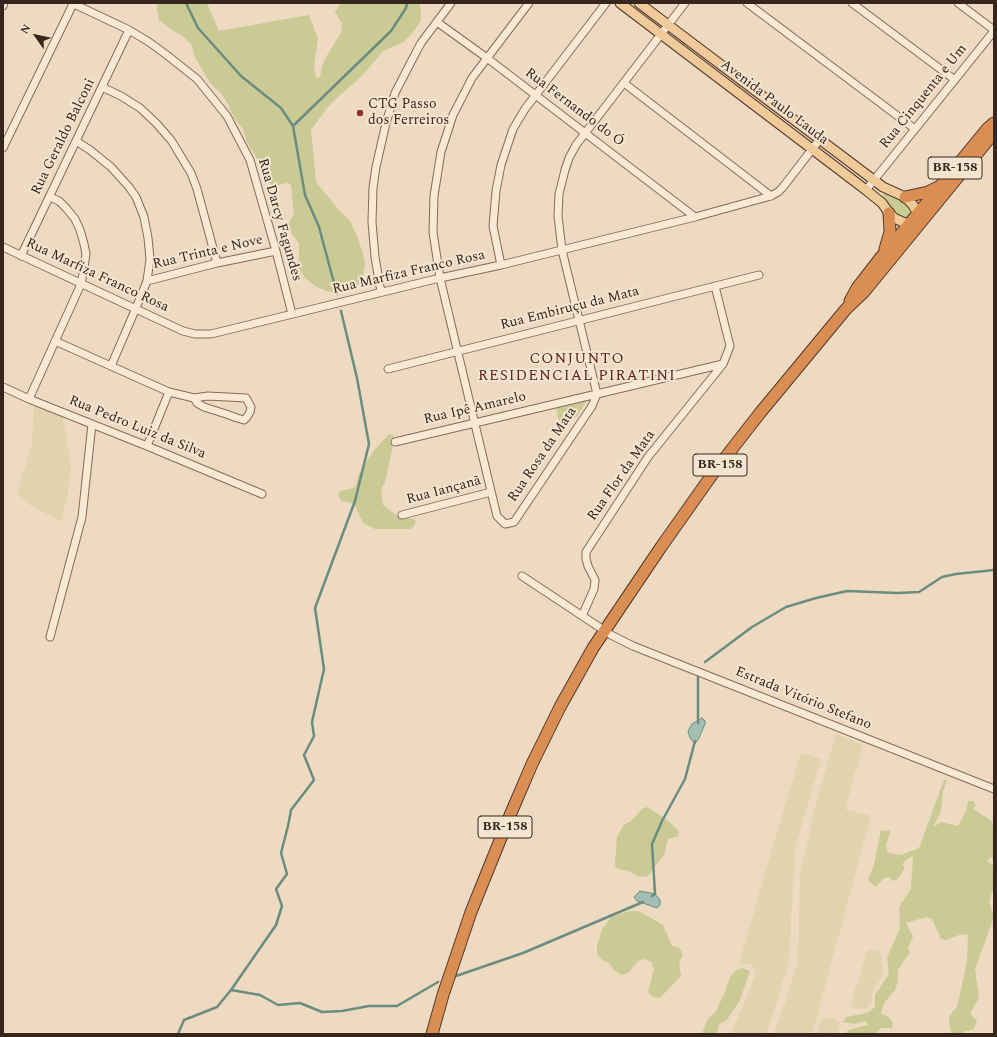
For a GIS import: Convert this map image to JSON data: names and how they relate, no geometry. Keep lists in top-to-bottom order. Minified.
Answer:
{"streets":{"highway":["BR-158"],"main road":["Avenida Paulo Lauda"],"street":["Rua Cinquenta e Um","Rua Fernando do Ó","Rua Geraldo Balconi","Rua Darcy Fagundes","Rua Trinta e Nove","Rua Marfiza Franco Rosa","Rua Embiruçu da Mata","Rua Ipê Amarelo","Rua Pedro Luiz da Silva","Rua Rosa da Mata","Rua Flor da Mata","Rua Iançanã","Estrada Vitório Stefano"]},"crossings":[["Rua Cinquenta e Um","Avenida Paulo Lauda"],["Avenida Paulo Lauda","BR-158"],["Avenida Paulo Lauda","Rua Marfiza Franco Rosa"],["Rua Fernando do Ó","Rua Marfiza Franco Rosa"],["Rua Geraldo Balconi","Rua Darcy Fagundes"],["Rua Geraldo Balconi","Rua Marfiza Franco Rosa"],["BR-158","Estrada Vitório Stefano"],["Rua Darcy Fagundes","Rua Trinta e Nove"],["Rua Darcy Fagundes","Rua Marfiza Franco Rosa"],["Rua Ipê Amarelo","Rua Rosa da Mata"],["Rua Ipê Amarelo","Rua Flor da Mata"],["Rua Rosa da Mata","Rua Iançanã"]],"districts":["CONJUNTO RESIDENCIAL PIRATINI"],"places":["CTG Passo dos Ferreiros"],"north":"top left"}
